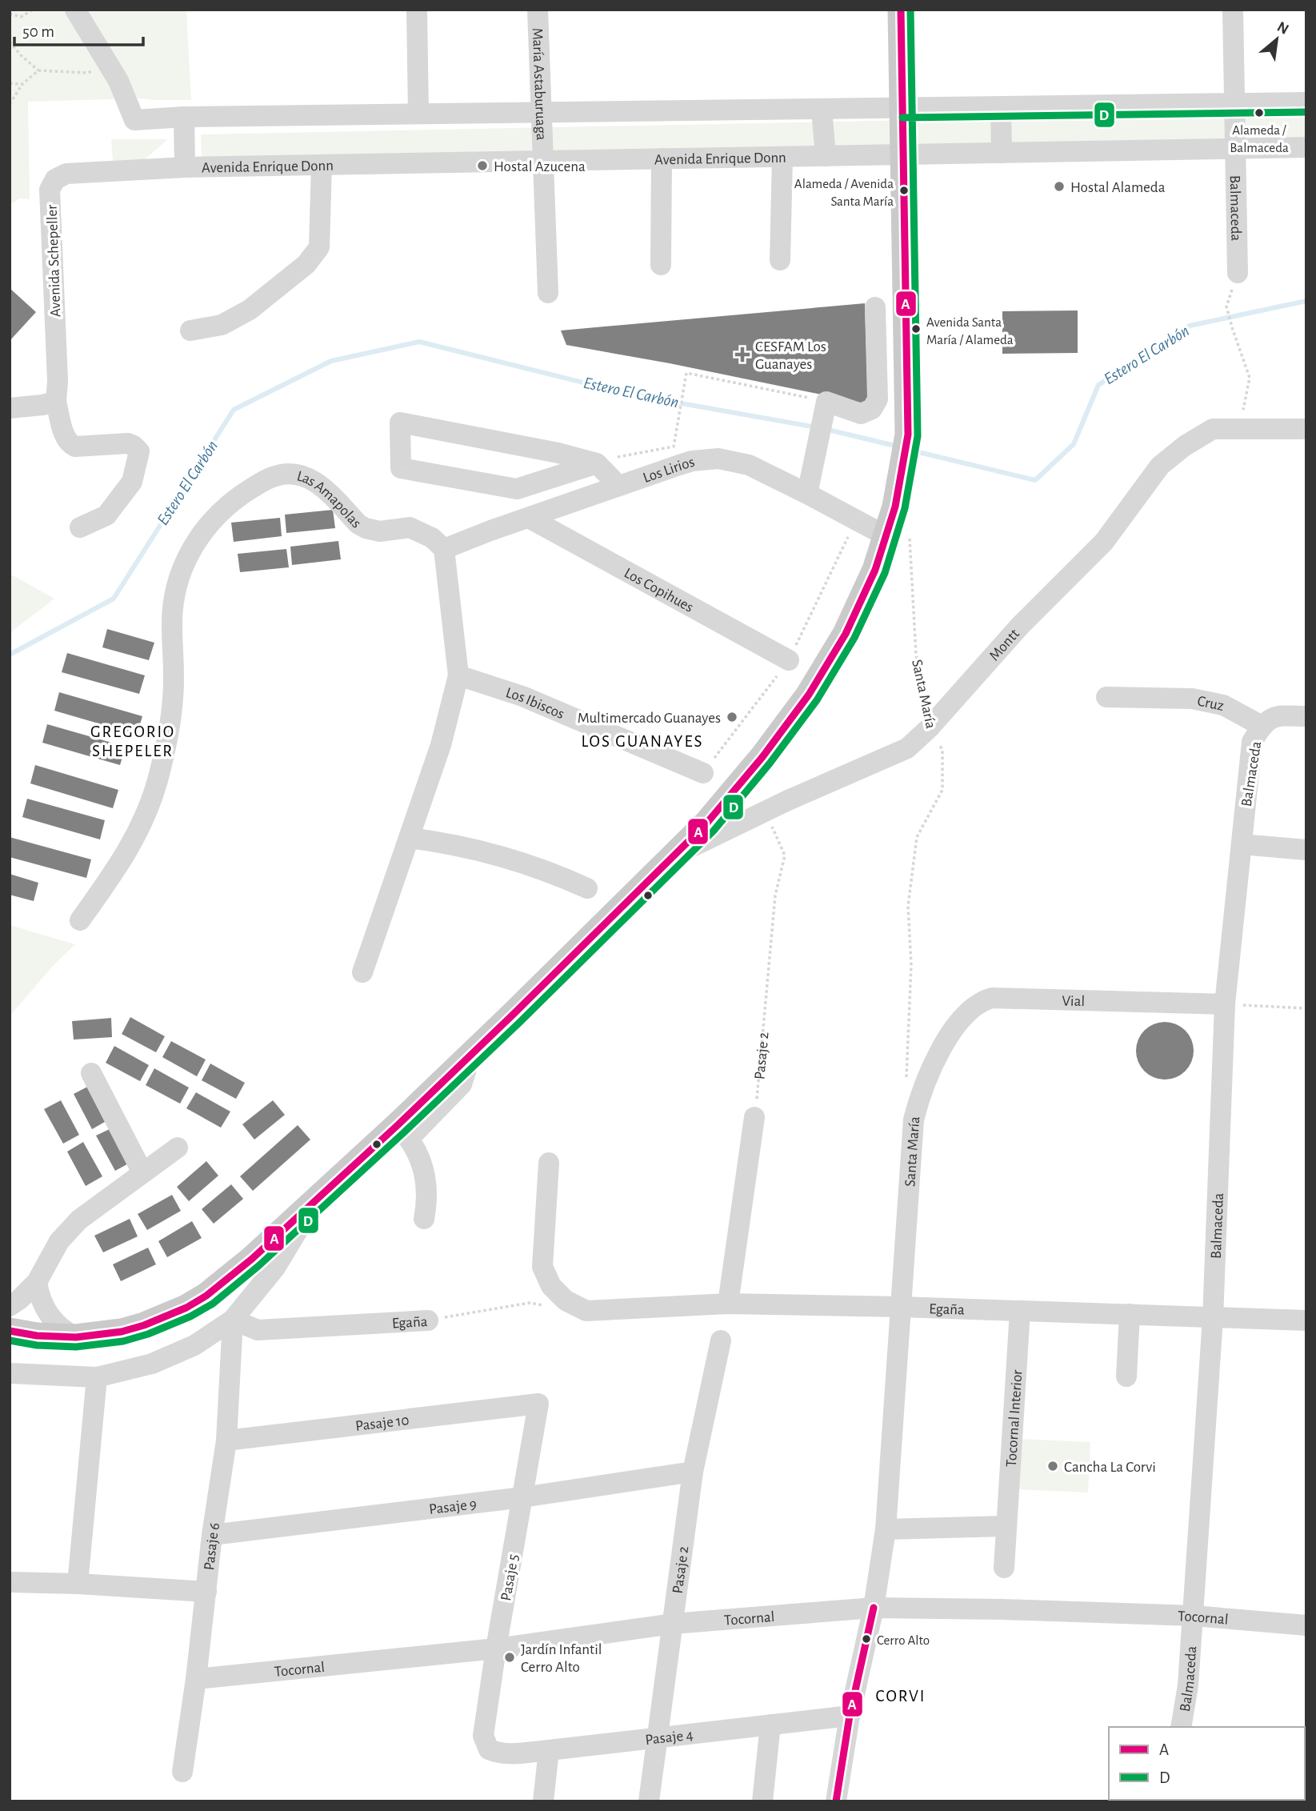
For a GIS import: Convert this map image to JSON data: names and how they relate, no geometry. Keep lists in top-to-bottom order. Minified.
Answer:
{"streets":{"street":["María Astaburuaga","Avenida Enrique Donn","Balmaceda","Avenida Schepeller","Los Lirios","Las Amapolas","Los Copihues","Montt","Santa María","Los Ibiscos","Cruz","Vial","Pasaje 2","Egaña","Tocornal Interior","Pasaje 10","Pasaje 9","Pasaje 6","Pasaje 5","Tocornal","Pasaje 4"]},"crossings":[["María Astaburuaga","Avenida Enrique Donn"],["Avenida Enrique Donn","Balmaceda"],["Avenida Enrique Donn","Avenida Schepeller"],["Balmaceda","Cruz"],["Balmaceda","Vial"],["Balmaceda","Egaña"],["Balmaceda","Tocornal"],["Los Lirios","Las Amapolas"],["Los Lirios","Los Copihues"],["Los Lirios","Santa María"],["Montt","Santa María"],["Montt","Pasaje 2"],["Santa María","Vial"],["Santa María","Egaña"],["Santa María","Tocornal"],["Santa María","Pasaje 4"],["Pasaje 2","Pasaje 9"],["Pasaje 2","Tocornal"],["Pasaje 2","Pasaje 4"],["Egaña","Tocornal Interior"],["Egaña","Pasaje 6"],["Pasaje 10","Pasaje 6"],["Pasaje 10","Pasaje 5"],["Pasaje 9","Pasaje 6"],["Pasaje 9","Pasaje 5"],["Pasaje 6","Tocornal"],["Pasaje 5","Tocornal"],["Pasaje 5","Pasaje 4"]],"districts":["GREGORIO SHEPELER","LOS GUANAYES","CORVI"],"water":["Estero El Carbón"],"places":{"other":["Alameda / Balmaceda","Hostal Azucena","Hostal Alameda","Alameda / Avenida Santa María","Avenida Santa María / Alameda","Multimercado Guanayes","Cancha La Corvi","Cerro Alto","Jardín Infantil Cerro Alto"],"health":["CESFAM Los Guanayes"]},"lines":["transit line A","transit line D"],"legend":["A","D"],"scale_bar":"50 m","north":"top right"}
